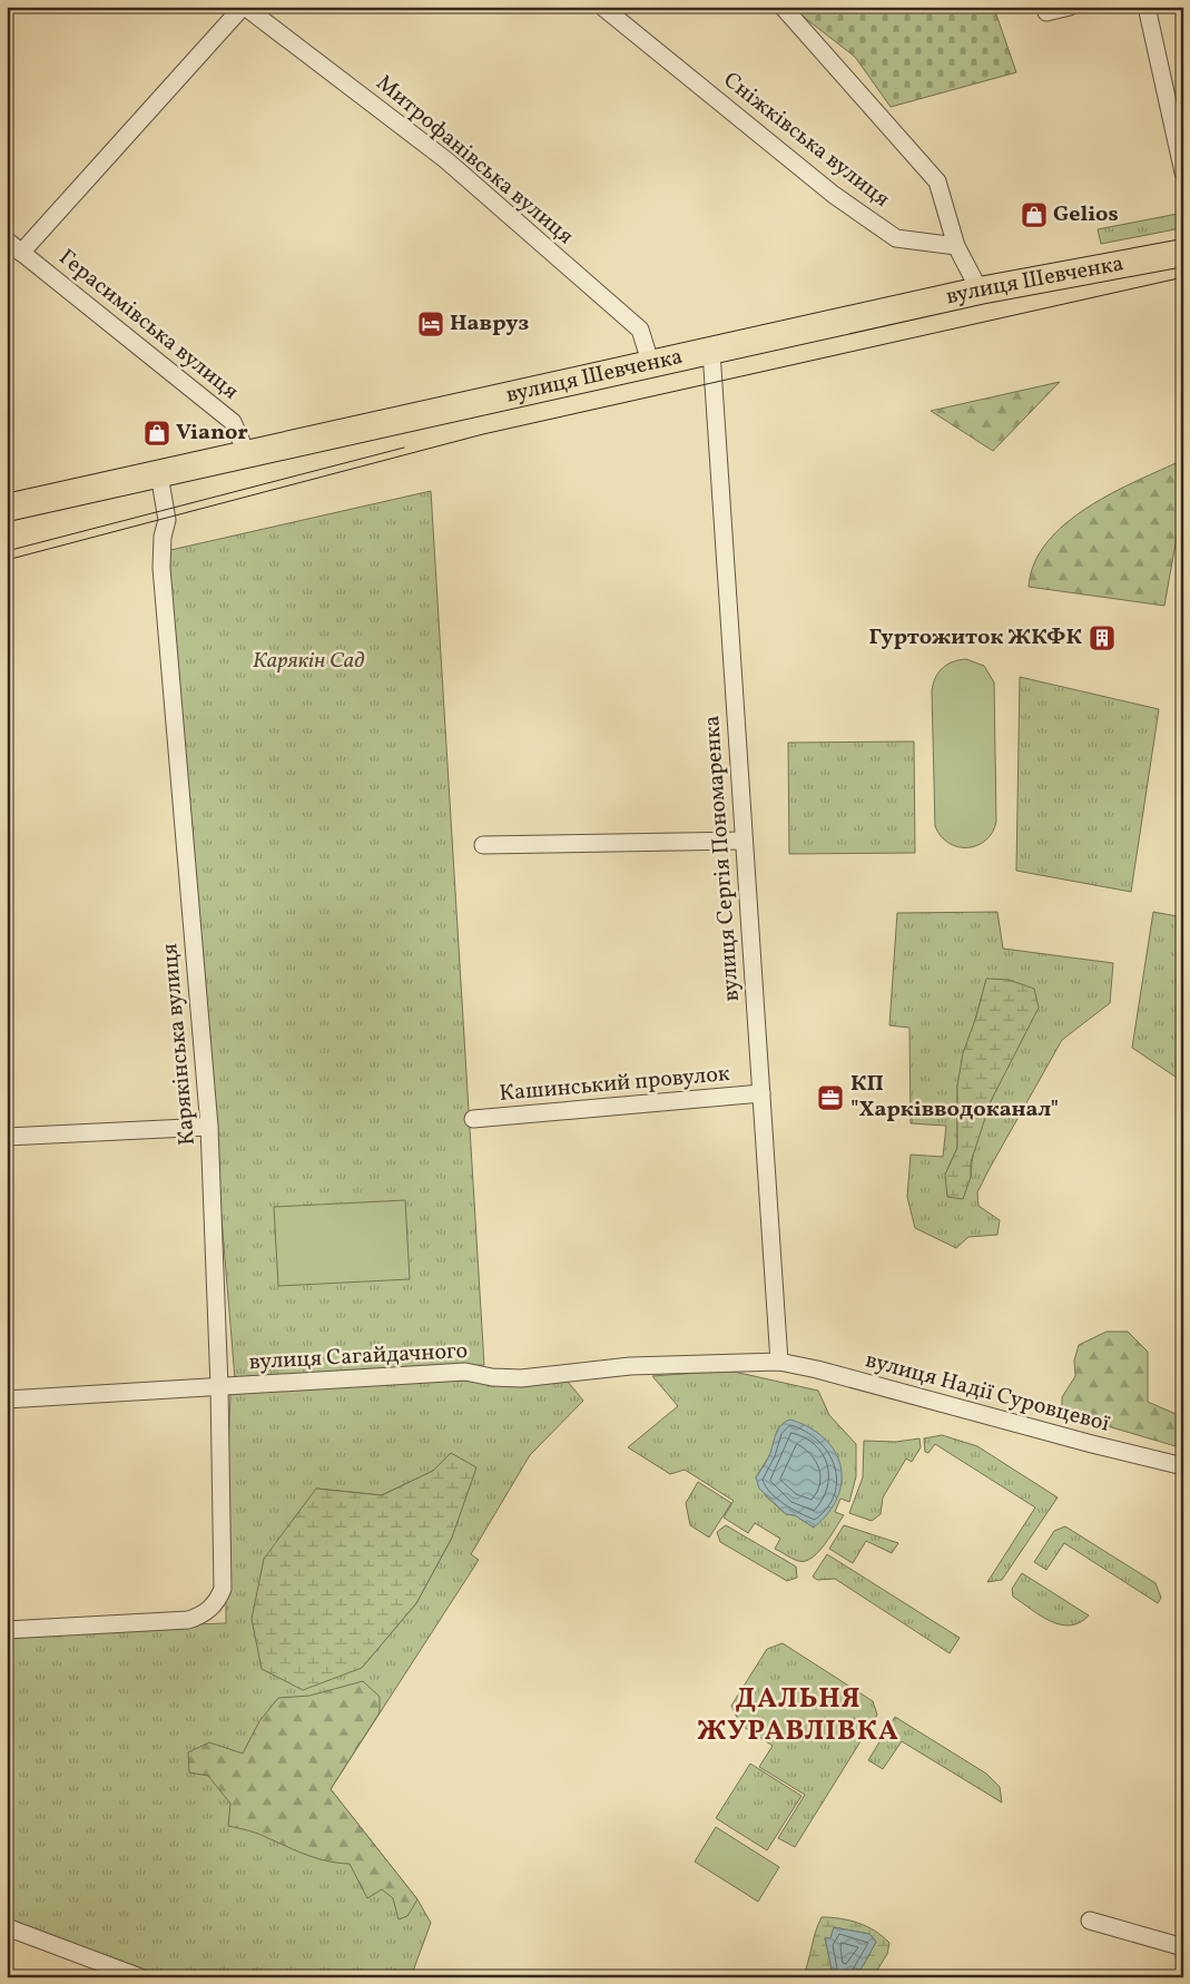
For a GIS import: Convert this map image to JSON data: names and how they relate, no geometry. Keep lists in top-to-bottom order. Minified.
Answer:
{"streets":{"main road":["вулиця Шевченка"],"street":["Сніжківська вулиця","Митрофанівська вулиця","Герасимівська вулиця","вулиця Сергія Пономаренка","Карякінська вулиця","Кашинський провулок","вулиця Сагайдачного","вулиця Надії Суровцевої"]},"crossings":[["Митрофанівська вулиця","вулиця Шевченка"],["вулиця Шевченка","Герасимівська вулиця"],["вулиця Шевченка","вулиця Сергія Пономаренка"],["вулиця Шевченка","Карякінська вулиця"],["вулиця Сергія Пономаренка","Кашинський провулок"],["вулиця Сергія Пономаренка","вулиця Сагайдачного"],["вулиця Сергія Пономаренка","вулиця Надії Суровцевої"],["Карякінська вулиця","вулиця Сагайдачного"],["вулиця Сагайдачного","вулиця Надії Суровцевої"]],"districts":["ДАЛЬНЯ ЖУРАВЛІВКА"],"parks":["Карякін Сад"],"places":{"shop":["Gelios","Vianor"],"hotel":["Навруз"],"building":["Гуртожиток ЖКФК"],"office":["КП \"Харківводоканал\""]}}
